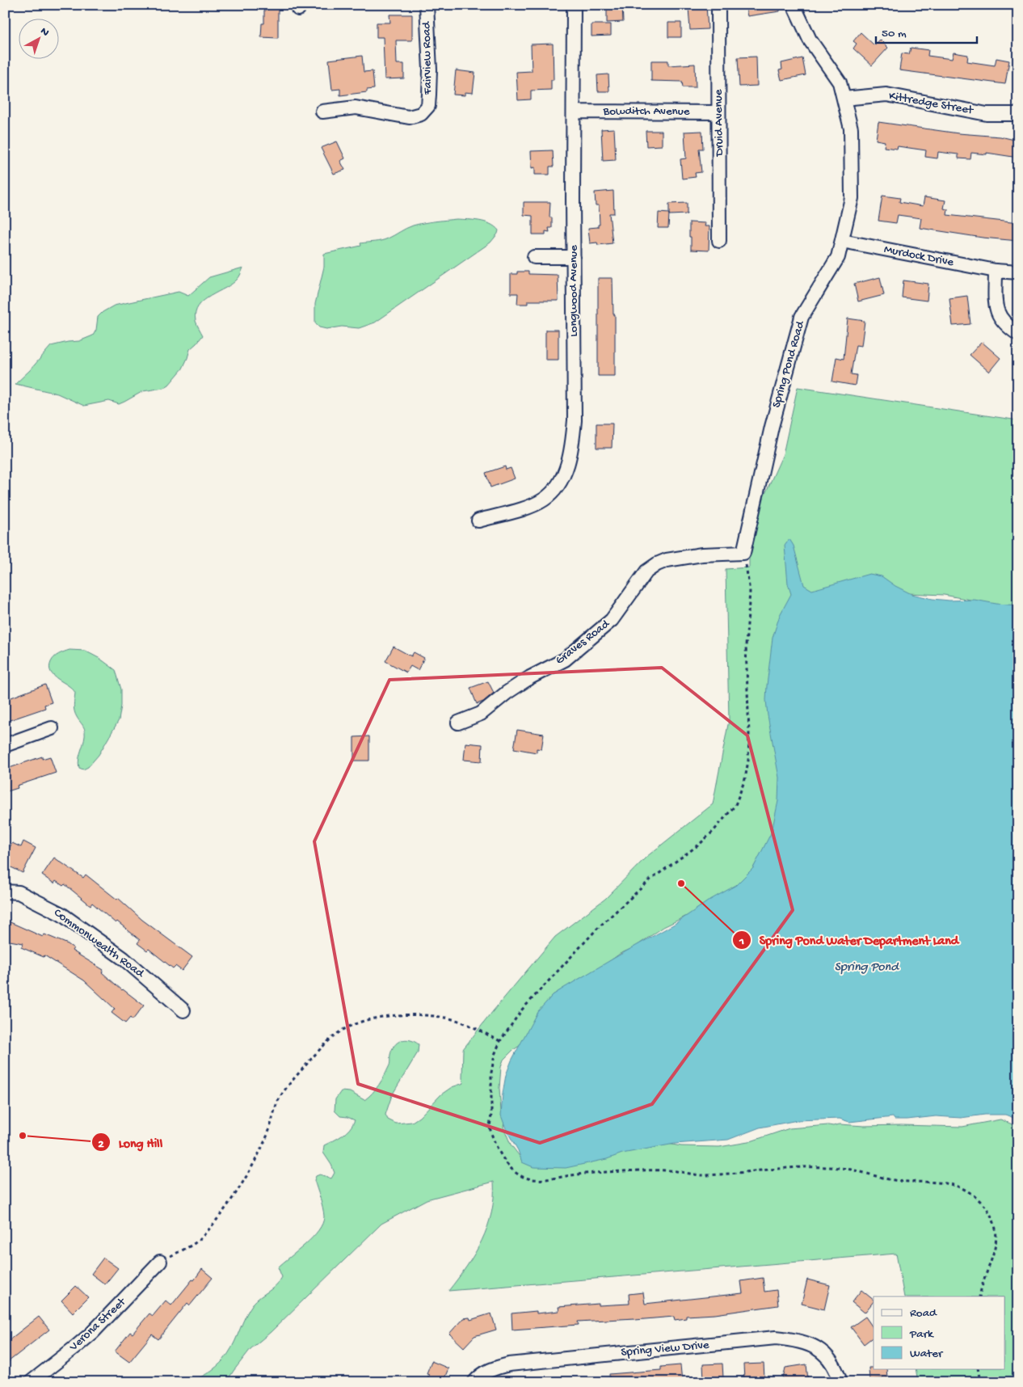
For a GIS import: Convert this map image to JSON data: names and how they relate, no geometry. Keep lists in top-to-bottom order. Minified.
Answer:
{"streets":{"street":["Fairview Road","Kittredge Street","Bowditch Avenue","Druid Avenue","Murdock Drive","Longwood Avenue","Spring Pond Road","Graves Road","Commonwealth Road","Verona Street","Spring View Drive"]},"crossings":[["Kittredge Street","Spring Pond Road"],["Bowditch Avenue","Druid Avenue"],["Bowditch Avenue","Longwood Avenue"],["Murdock Drive","Spring Pond Road"],["Spring Pond Road","Graves Road"]],"water":["Spring Pond"],"places":["Spring Pond Water Department Land","Long Hill"],"legend":["Road","Park","Water"],"scale_bar":"50 m","north":"top right"}
